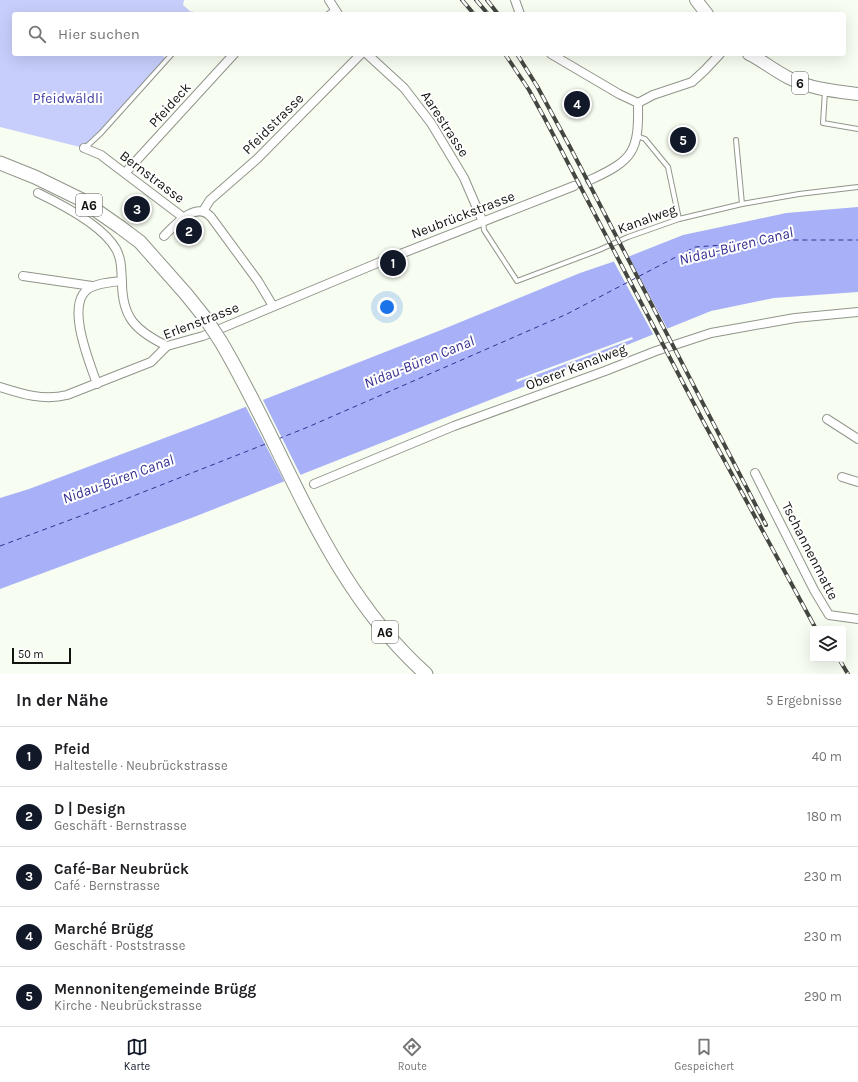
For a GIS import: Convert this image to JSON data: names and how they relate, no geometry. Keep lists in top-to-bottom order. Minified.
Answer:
{"streets":{"highway":["A6"],"main road":["6"],"street":["Pfeideck","Pfeidstrasse","Aarestrasse","Bernstrasse","Neubrückstrasse","Erlenstrasse","Oberer Kanalweg","Tschannenmatte"],"lane":["Kanalweg"]},"crossings":[["Pfeideck","Bernstrasse"],["Pfeidstrasse","Bernstrasse"],["Aarestrasse","Neubrückstrasse"],["Aarestrasse","Kanalweg"],["Neubrückstrasse","Kanalweg"],["Neubrückstrasse","Erlenstrasse"]],"water":["Nidau-Büren Canal"],"parks":["Pfeidwäldli"],"scale_bar":"50 m","page":{"search":"Hier suchen","pins":["4","5","3","2","1"],"scale":"50 m","heading":["In der Nähe","5 Ergebnisse"],"list":[{"mark":"1","name":"Pfeid","note":"Haltestelle · Neubrückstrasse","value":"40 m"},{"mark":"2","name":"D | Design","note":"Geschäft · Bernstrasse","value":"180 m"},{"mark":"3","name":"Café-Bar Neubrück","note":"Café · Bernstrasse","value":"230 m"},{"mark":"4","name":"Marché Brügg","note":"Geschäft · Poststrasse","value":"230 m"},{"mark":"5","name":"Mennonitengemeinde Brügg","note":"Kirche · Neubrückstrasse","value":"290 m"}],"nav":["Karte","Route","Gespeichert"]}}
